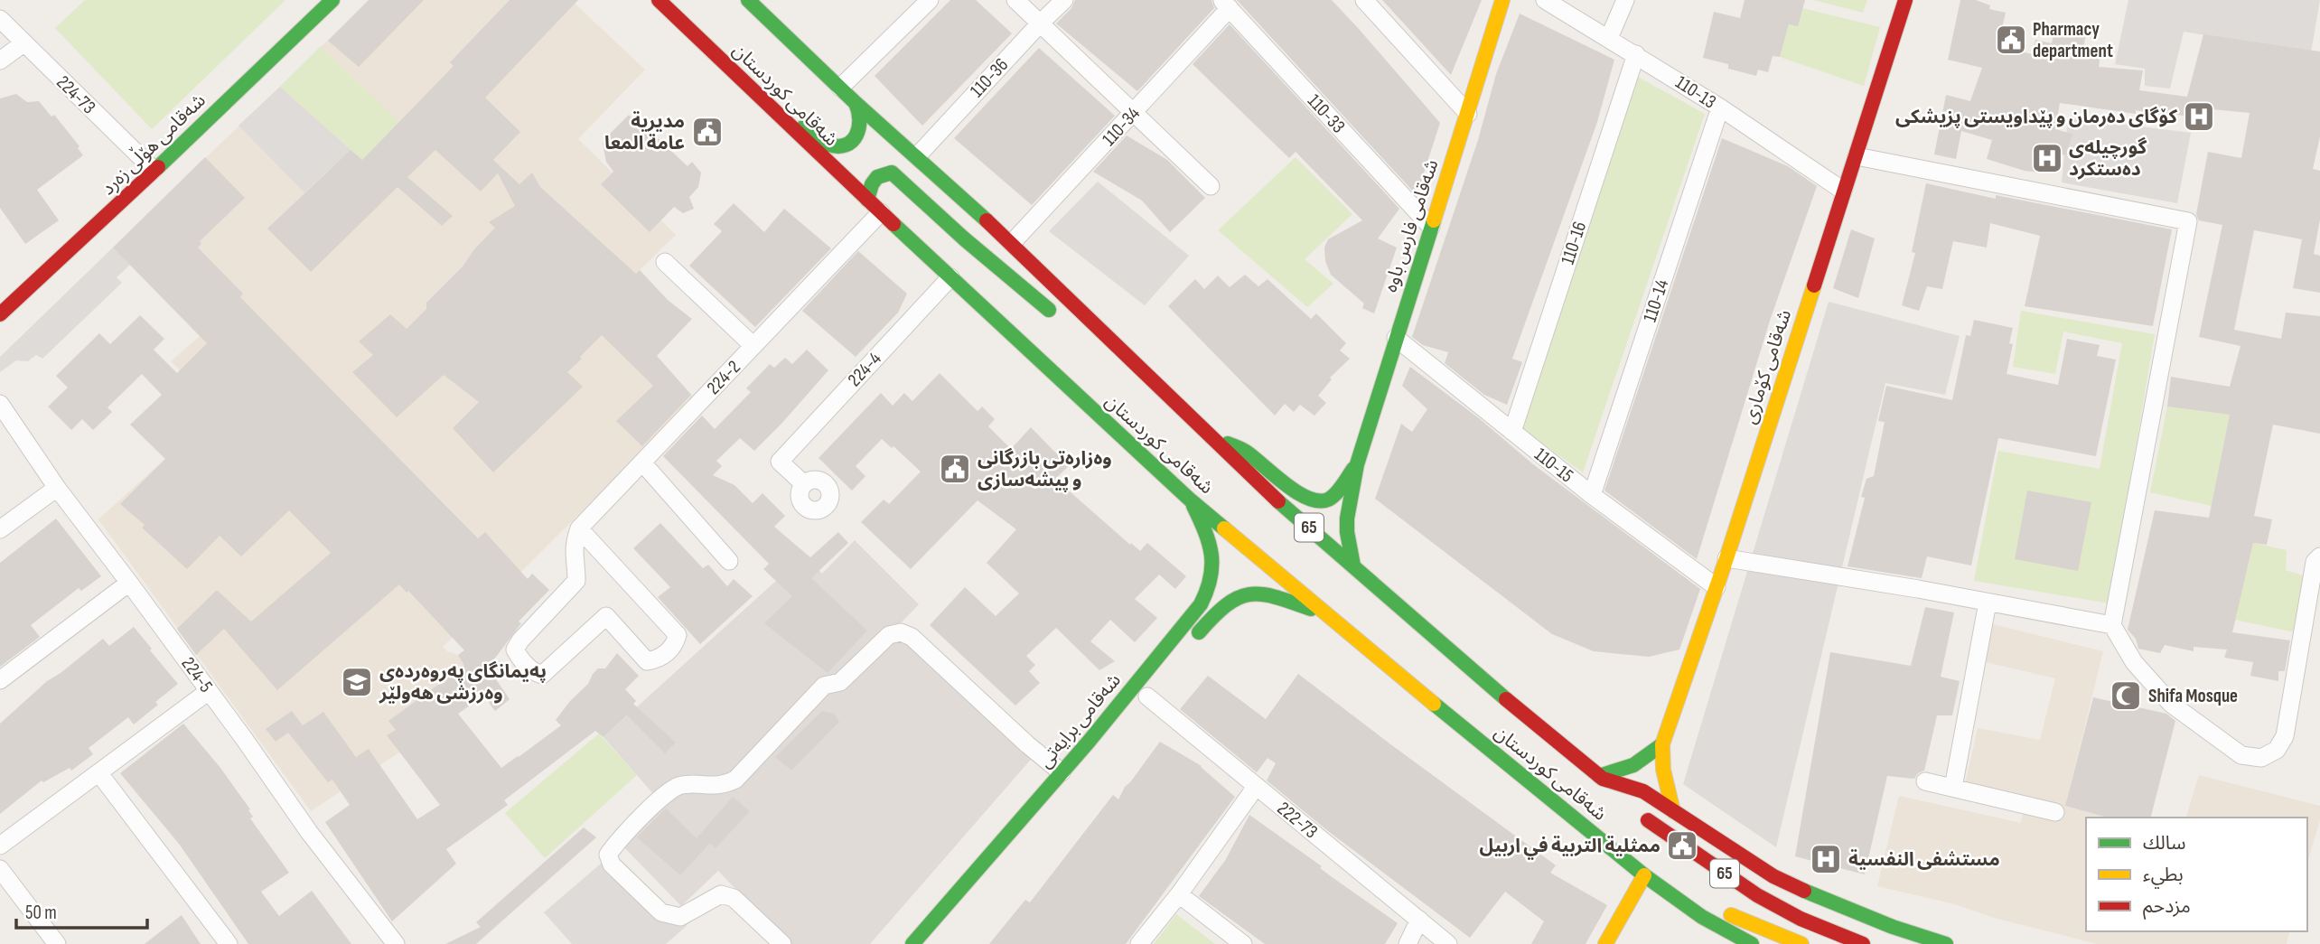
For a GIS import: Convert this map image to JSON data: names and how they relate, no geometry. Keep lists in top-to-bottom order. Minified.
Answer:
{"streets":{"main road":["شەقامی کوردستان","شەقامی هۆڵی زەرد","شەقامی فارس باوە","شەقامی کۆماری","65","شەقامی برایەتی"],"street":["110-36","110-13","224-73","110-33","110-34","110-16","110-14","224-4","224-2","110-15","224-5","222-73"]},"crossings":[["110-36","شەقامی کوردستان"],["110-13","110-16"],["110-13","110-14"],["110-13","شەقامی کۆماری"],["224-73","شەقامی هۆڵی زەرد"],["شەقامی کوردستان","110-34"],["شەقامی کوردستان","شەقامی فارس باوە"],["شەقامی کوردستان","224-4"],["شەقامی کوردستان","224-2"],["شەقامی کوردستان","شەقامی برایەتی"],["110-33","110-34"],["110-33","شەقامی فارس باوە"],["شەقامی فارس باوە","110-15"],["110-16","110-15"],["110-14","110-15"],["شەقامی کۆماری","110-15"],["شەقامی برایەتی","222-73"]],"places":{"public building":["Pharmacy department","مدیریة عامة المعا","وەزارەتی بازرگانی و پیشەسازی","ممثلية التربية في اربيل"],"hospital":["کۆگای دەرمان و پێداویستی پزیشکی","گورچیله‌ی ده‌ستكرد","مستشفى النفسية"],"school or university":["پەیمانگای پەروەردەی وەرزشی هەولێر"],"mosque":["Shifa Mosque"]},"legend":["سالك","بطيء","مزدحم"],"scale_bar":"50 m"}
